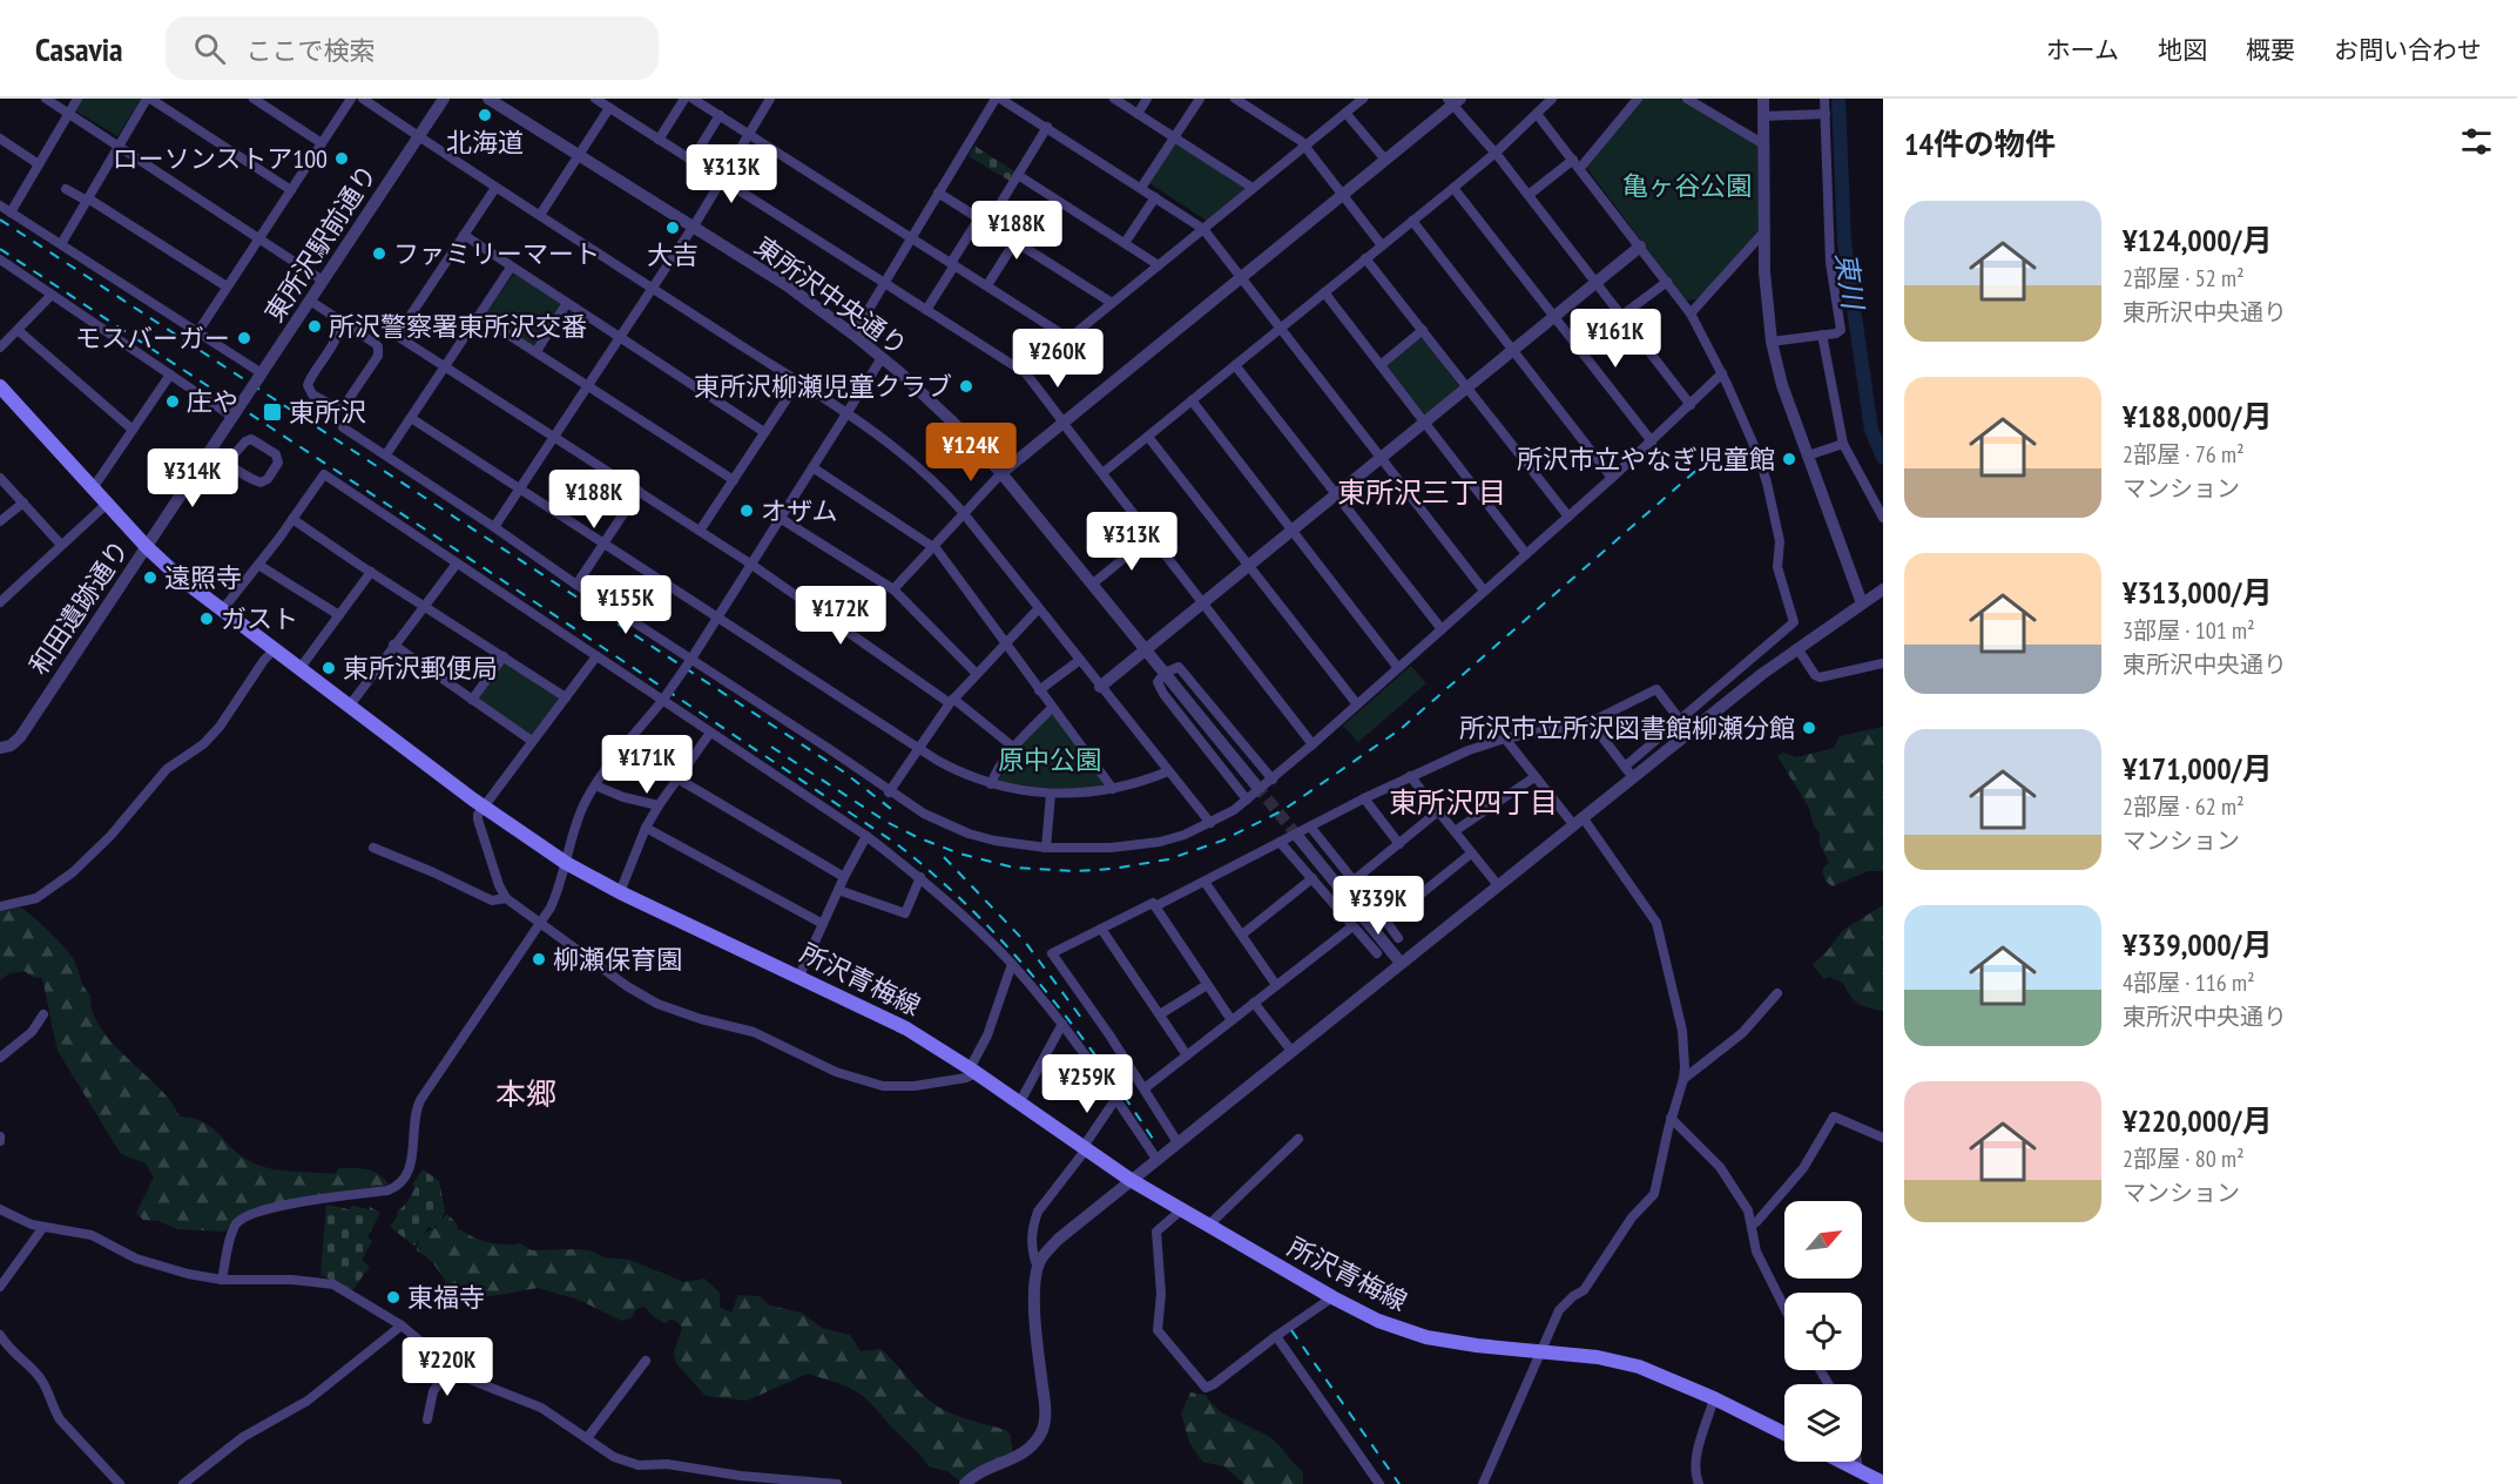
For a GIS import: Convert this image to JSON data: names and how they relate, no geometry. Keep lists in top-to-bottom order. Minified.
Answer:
{"streets":{"main road":["所沢青梅線"],"street":["東所沢駅前通り","東所沢中央通り","和田遺跡通り"]},"crossings":[["東所沢駅前通り","和田遺跡通り"],["和田遺跡通り","所沢青梅線"]],"districts":["東所沢三丁目","東所沢四丁目","本郷"],"water":["東川"],"parks":["亀ヶ谷公園","原中公園"],"places":{"other":["北海道","ローソンストア100","大吉","ファミリーマート","所沢警察署東所沢交番","モスバーガー","東所沢柳瀬児童クラブ","庄や","所沢市立やなぎ児童館","オザム","遠照寺","ガスト","東所沢郵便局","所沢市立所沢図書館柳瀬分館","柳瀬保育園","東福寺"],"transit":["東所沢"]},"north":"top right","page":{"header":"Casavia","search":"ここで検索","nav":["ホーム","地図","概要","お問い合わせ"],"heading":"14件の物件","price":["¥313K","¥188K","¥161K","¥260K","¥124K","¥314K","¥188K","¥313K","¥155K","¥172K","¥171K","¥339K","¥259K","¥220K"],"list":[{"name":"¥124,000/月","note":"2部屋 · 52 m² · 東所沢中央通り"},{"name":"¥188,000/月","note":"2部屋 · 76 m² · マンション"},{"name":"¥313,000/月","note":"3部屋 · 101 m² · 東所沢中央通り"},{"name":"¥171,000/月","note":"2部屋 · 62 m² · マンション"},{"name":"¥339,000/月","note":"4部屋 · 116 m² · 東所沢中央通り"},{"name":"¥220,000/月","note":"2部屋 · 80 m² · マンション"}]}}
